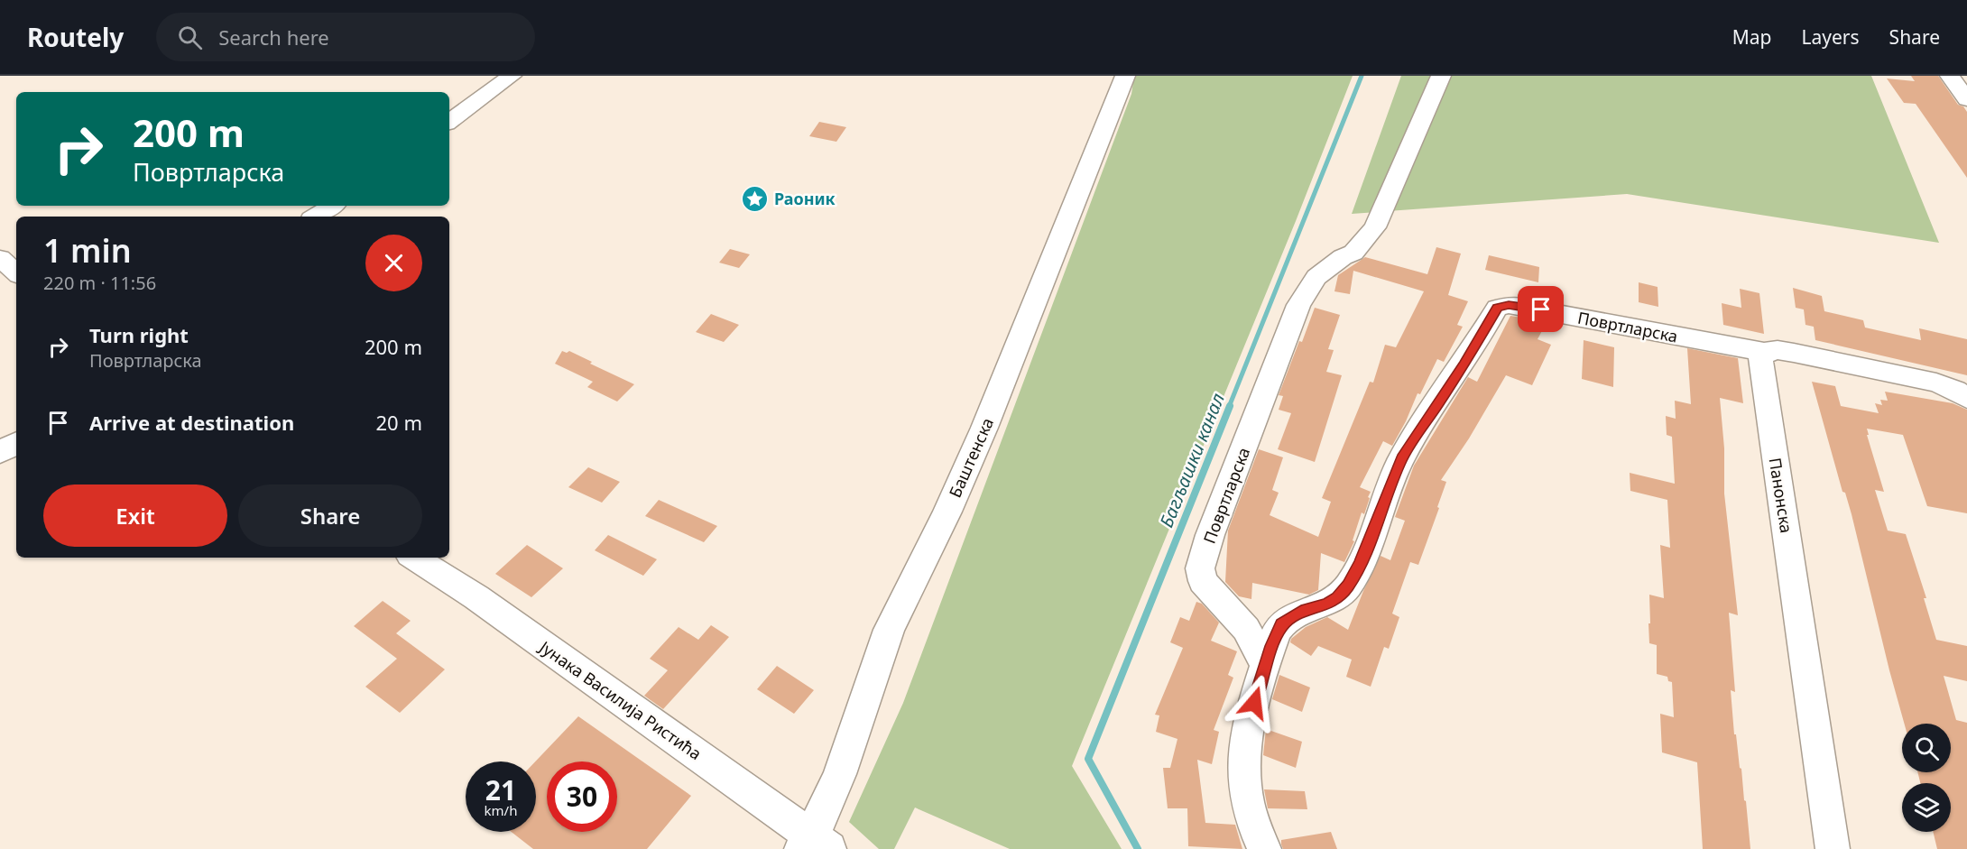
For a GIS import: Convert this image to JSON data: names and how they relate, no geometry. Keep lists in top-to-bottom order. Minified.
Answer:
{"streets":{"street":["Повртларска","Баштенска","Панонска","Јунака Василија Ристића"]},"crossings":[["Повртларска","Панонска"],["Баштенска","Јунака Василија Ристића"]],"water":["Багљашки канал"],"places":{"place":["Раоник"]},"page":{"header":"Routely","search":"Search here","nav":["Map","Layers","Share"],"turn":["200 m","Повртларска"],"heading":["1 min","220 m · 11:56"],"list":[{"name":"Turn right","note":"Повртларска","value":"200 m"},{"name":"Arrive at destination","value":"20 m"}],"buttons":["Exit","Share"],"speed":"21 km/h","limit":"30"}}
